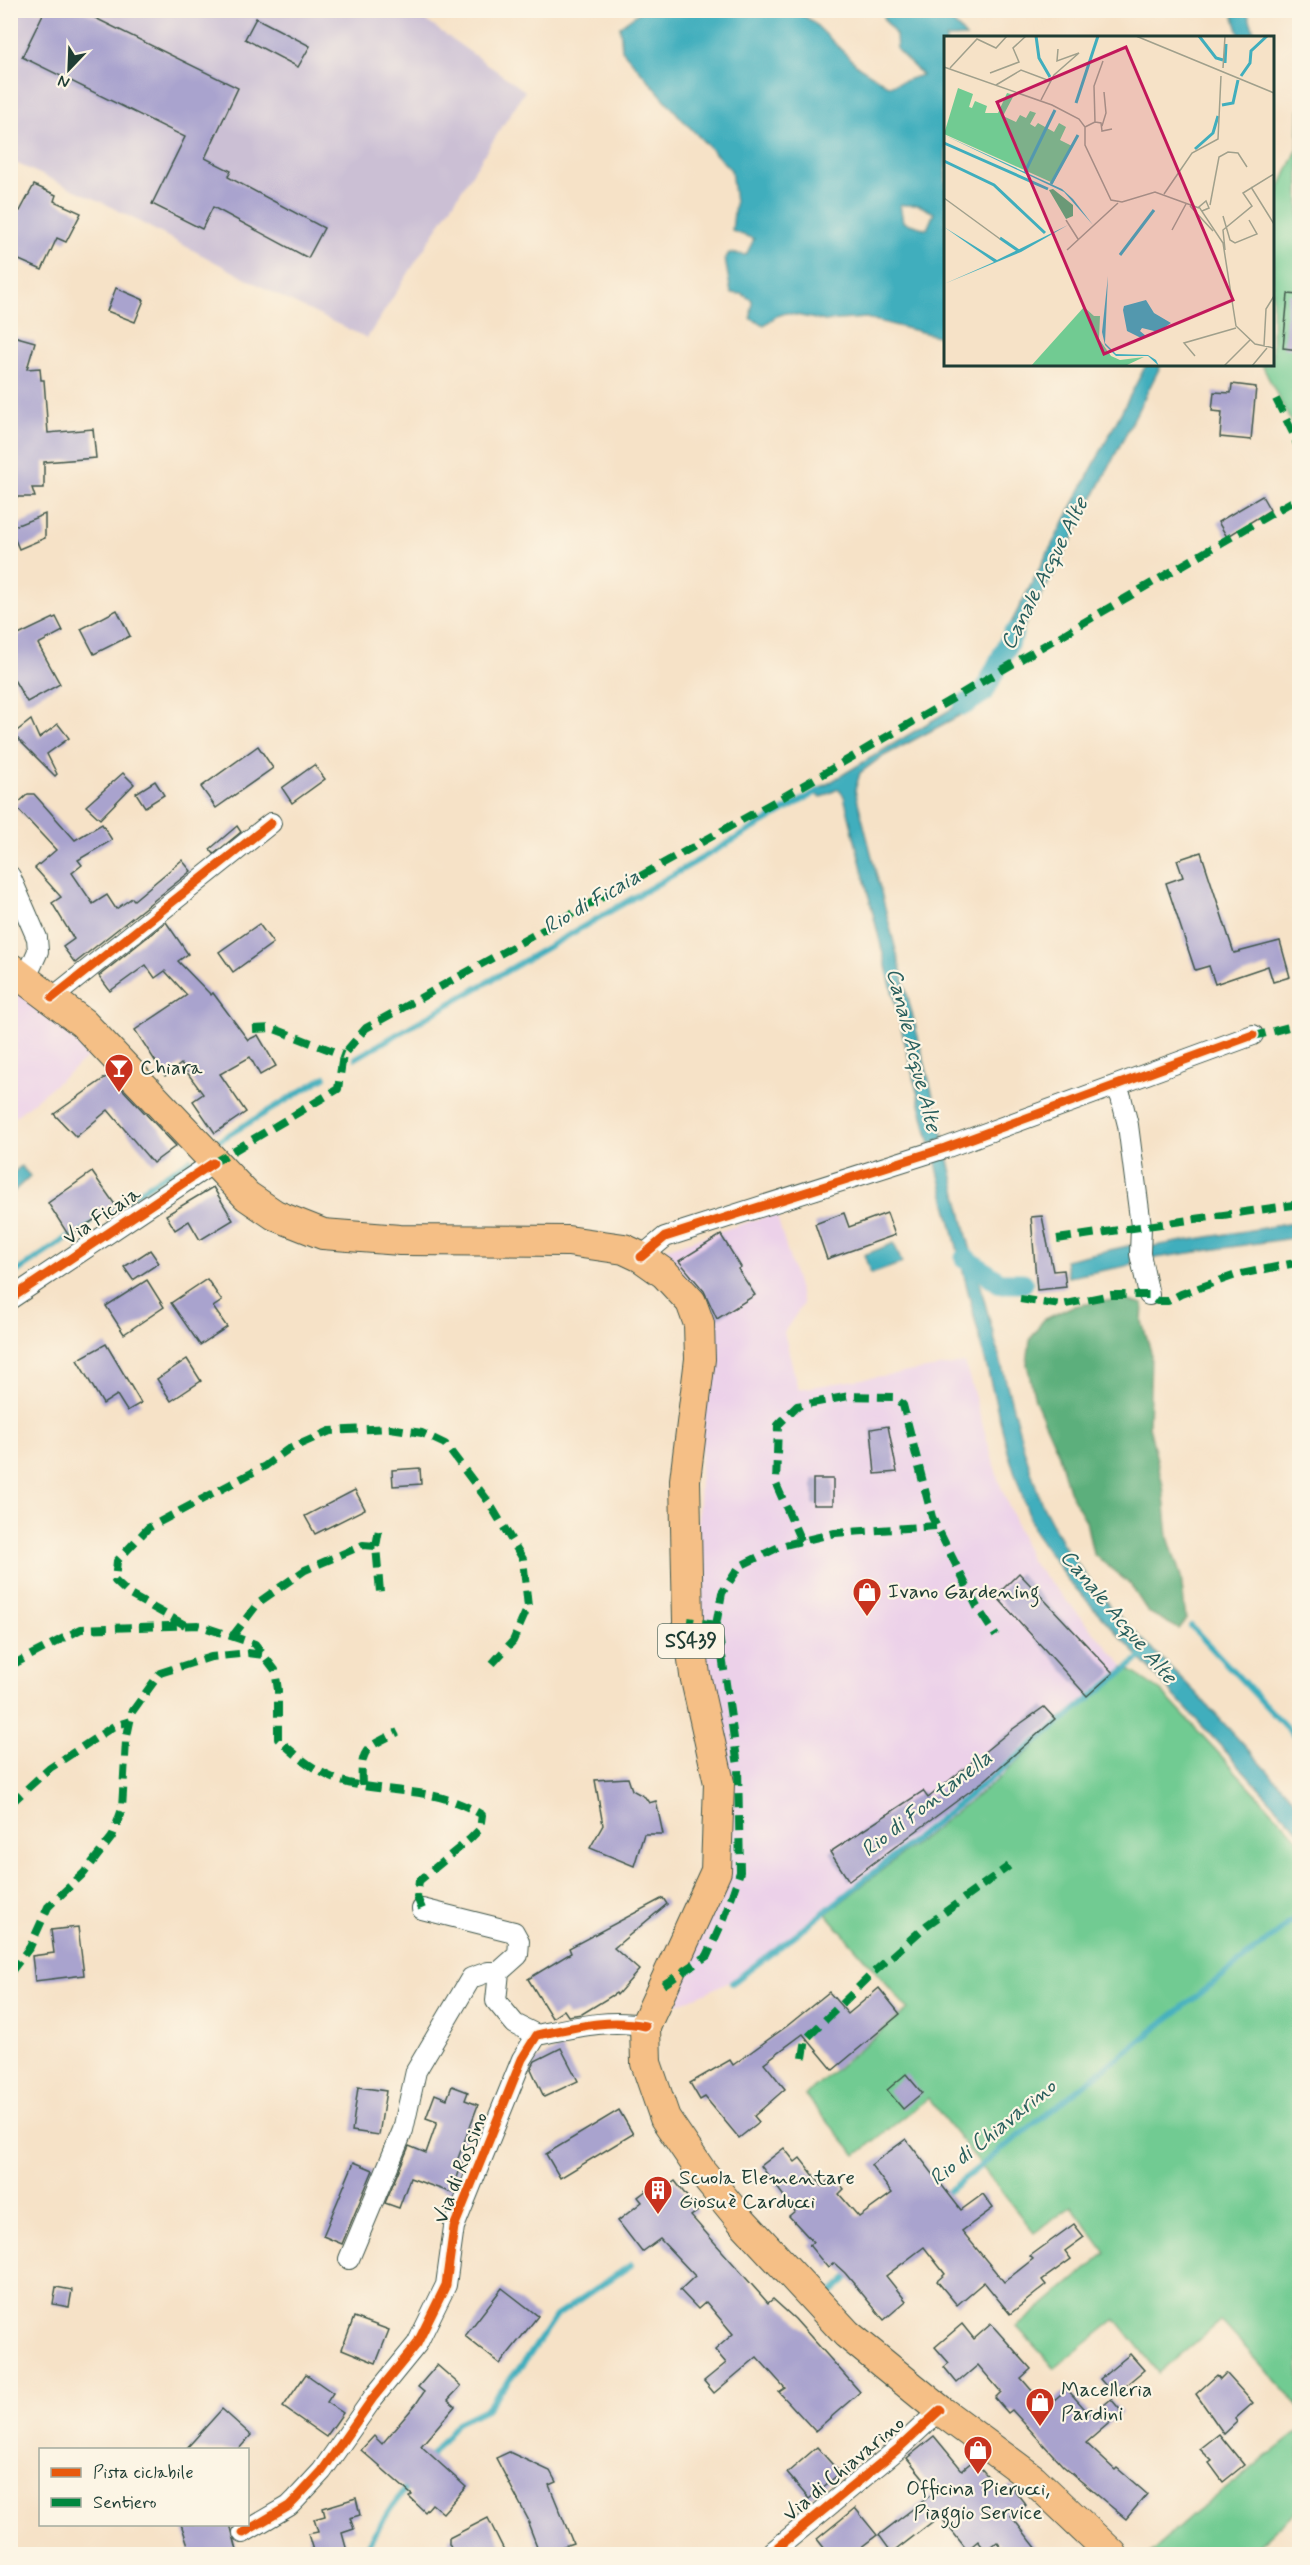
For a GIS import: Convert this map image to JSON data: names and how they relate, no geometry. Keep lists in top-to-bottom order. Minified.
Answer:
{"streets":{"main road":["SS439"],"street":["Via Ficaia","Via di Rossino","Via di Chiavarino"]},"crossings":[["Via Ficaia","SS439"],["SS439","Via di Chiavarino"]],"water":["Canale Acque Alte","Rio di Ficaia","Rio di Fontanella","Rio di Chiavarino"],"places":{"bar":["Chiara"],"shop":["Ivano Gardening","Macelleria Pardini","Officina Pierucci, Piaggio Service"],"building":["Scuola Elementare Giosuè Carducci"]},"legend":["Pista ciclabile","Sentiero"],"north":"bottom left"}
